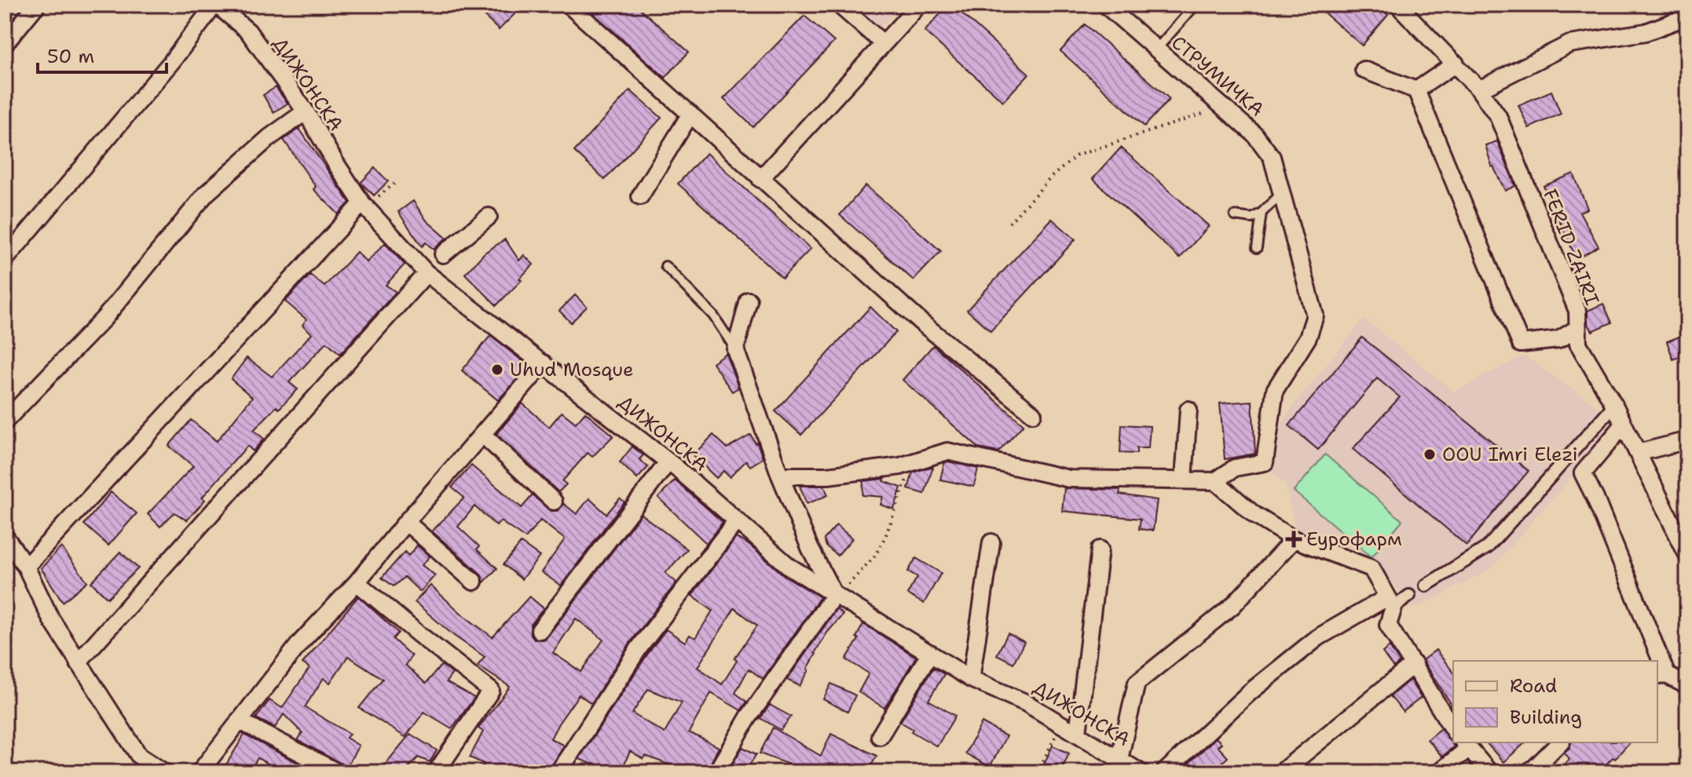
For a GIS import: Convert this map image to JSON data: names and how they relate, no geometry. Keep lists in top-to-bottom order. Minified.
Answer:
{"streets":{"street":["СТРУМИЧКА","ДИЖОНСКА","FERID ZAIRI"]},"places":{"other":["Uhud Mosque","OOU Imri Elezi"],"health":["Еурофарм"]},"legend":["Road","Building"],"scale_bar":"50 m"}
